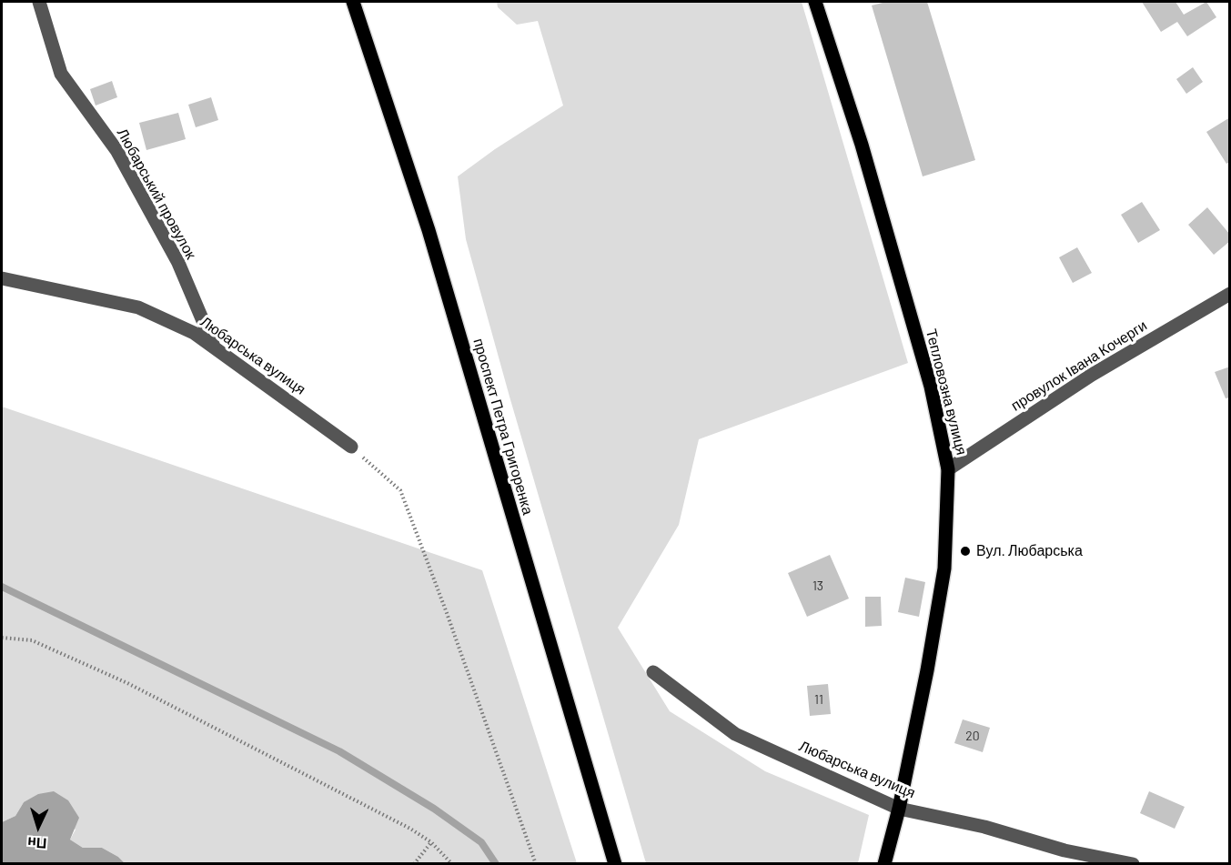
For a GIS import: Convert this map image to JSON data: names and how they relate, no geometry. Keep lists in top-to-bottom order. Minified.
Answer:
{"streets":{"main road":["Тепловозна вулиця","проспект Петра Григоренка"],"street":["Любарський провулок","Любарська вулиця","провулок Івана Кочерги"]},"crossings":[["Любарський провулок","Любарська вулиця"],["Любарська вулиця","Тепловозна вулиця"],["провулок Івана Кочерги","Тепловозна вулиця"]],"places":["Вул. Любарська"],"house_numbers":["13","11","20"],"north":"bottom"}
